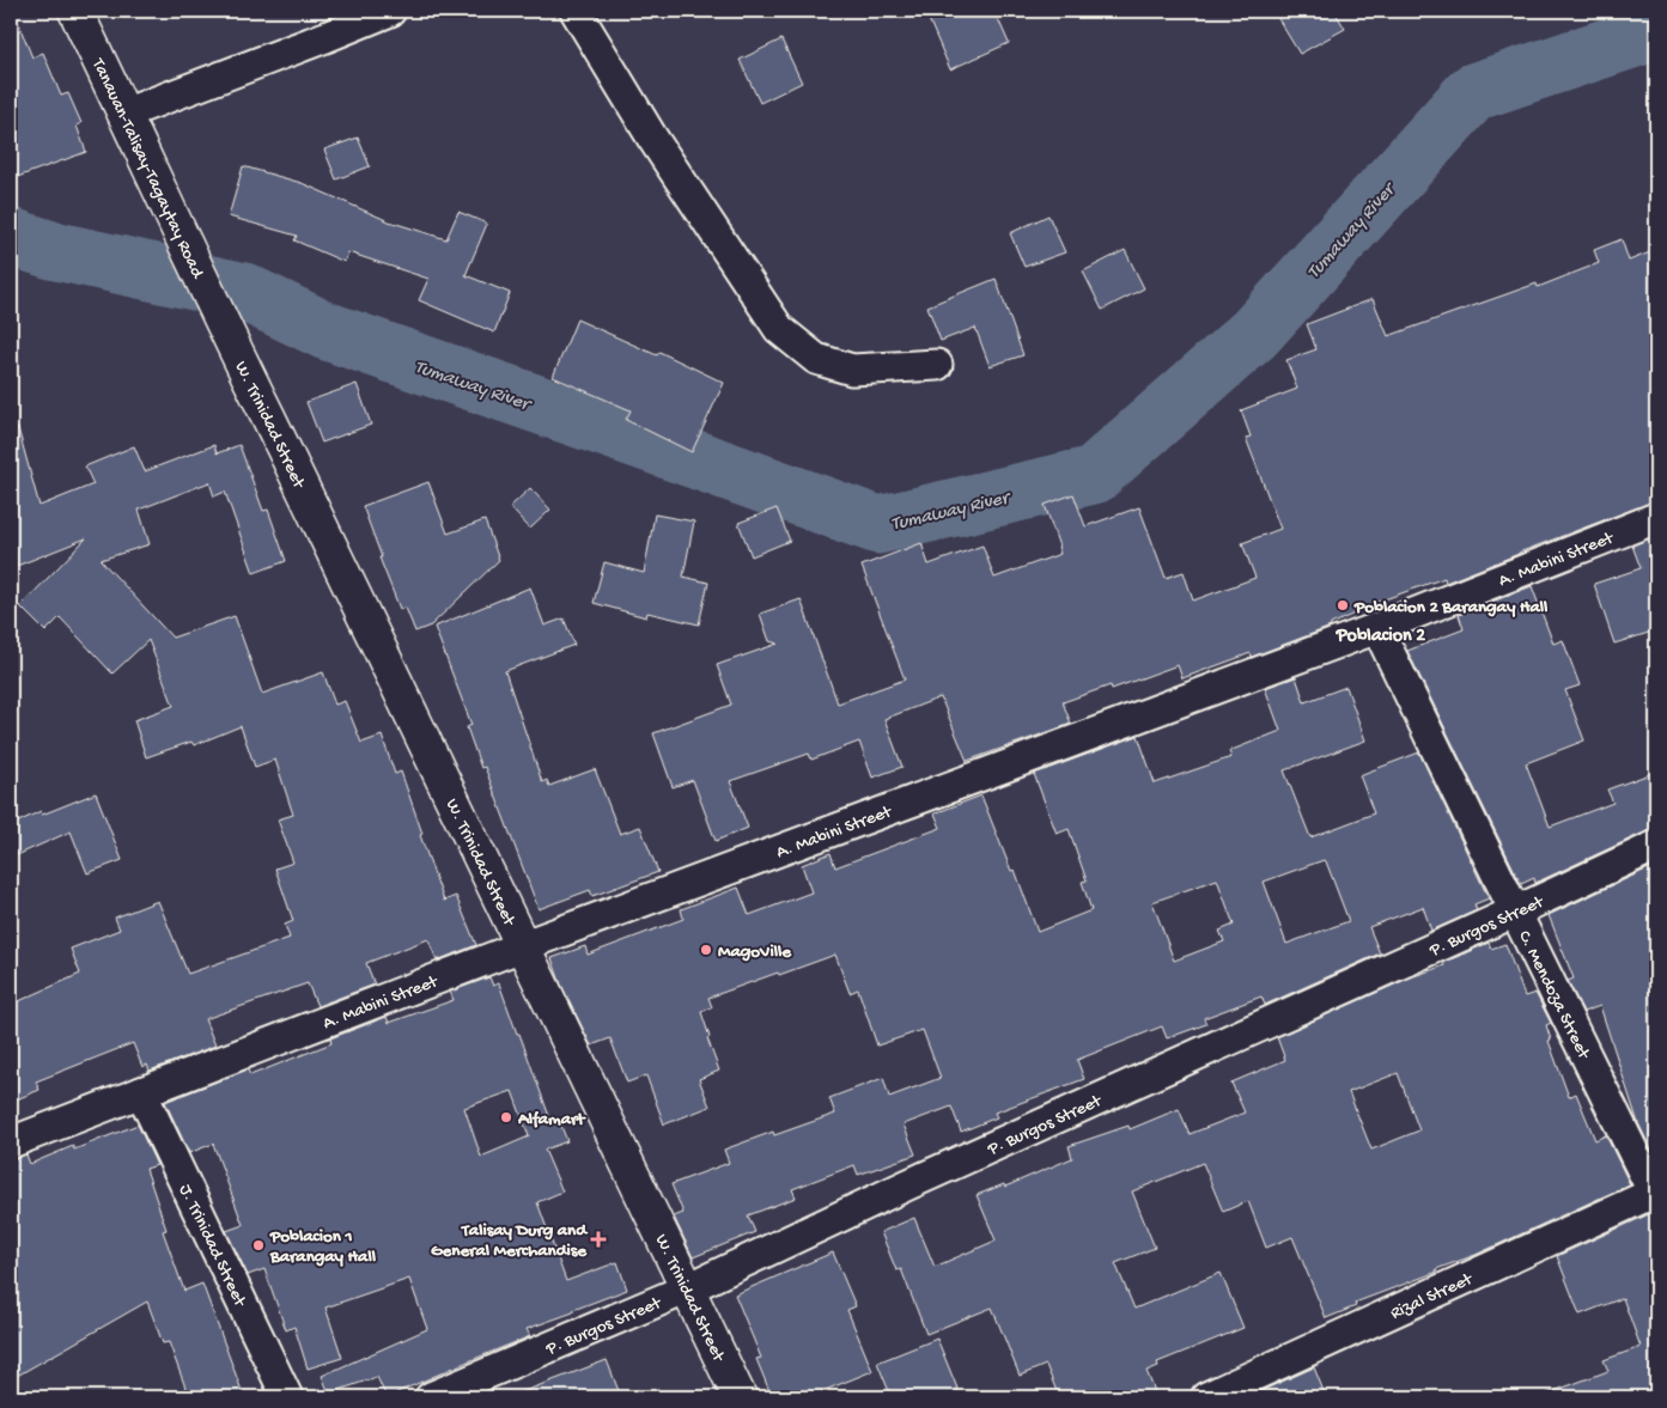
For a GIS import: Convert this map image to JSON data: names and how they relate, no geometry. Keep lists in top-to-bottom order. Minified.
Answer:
{"streets":{"main road":["Tanauan-Talisay-Tagaytay Road","W. Trinidad Street"],"street":["A. Mabini Street","P. Burgos Street","C. Mendoza Street","J. Trinidad Street","Rizal Street"]},"crossings":[["Tanauan-Talisay-Tagaytay Road","W. Trinidad Street"],["W. Trinidad Street","A. Mabini Street"],["W. Trinidad Street","P. Burgos Street"],["A. Mabini Street","C. Mendoza Street"],["A. Mabini Street","J. Trinidad Street"],["P. Burgos Street","C. Mendoza Street"],["C. Mendoza Street","Rizal Street"]],"districts":["Poblacion 2"],"water":["Tumaway River"],"places":{"other":["Poblacion 2 Barangay Hall","MagoVille","Alfamart","Poblacion 1 Barangay Hall"],"health":["Talisay Durg and General Merchandise"]}}
